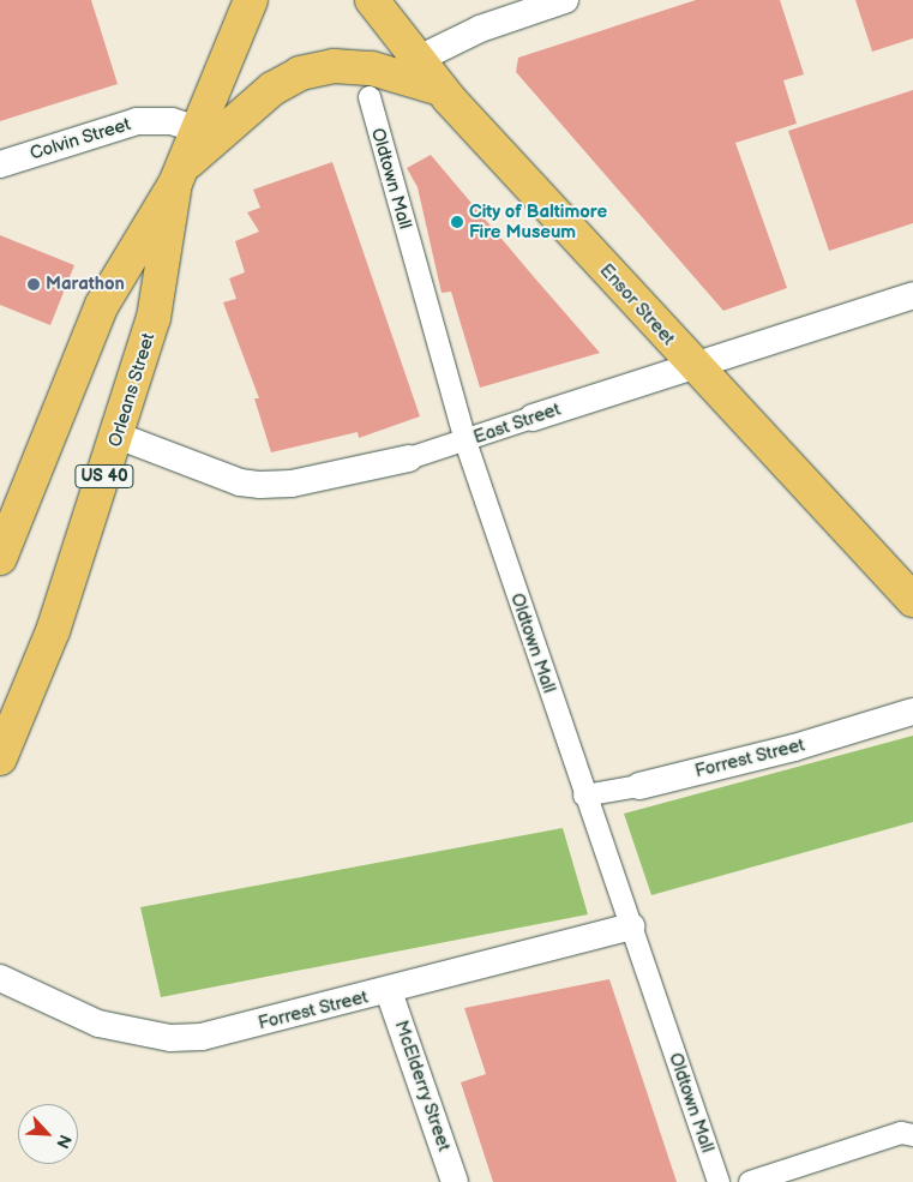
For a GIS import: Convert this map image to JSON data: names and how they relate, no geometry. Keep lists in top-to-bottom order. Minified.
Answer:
{"streets":{"main road":["Ensor Street","Orleans Street","US 40"],"street":["Colvin Street","Oldtown Mall","East Street","Forrest Street","McElderry Street"]},"crossings":[["Colvin Street","Orleans Street"],["Oldtown Mall","East Street"],["Oldtown Mall","Forrest Street"],["Ensor Street","East Street"],["Orleans Street","East Street"],["Forrest Street","McElderry Street"]],"places":["City of Baltimore Fire Museum","Marathon"],"north":"bottom right"}
